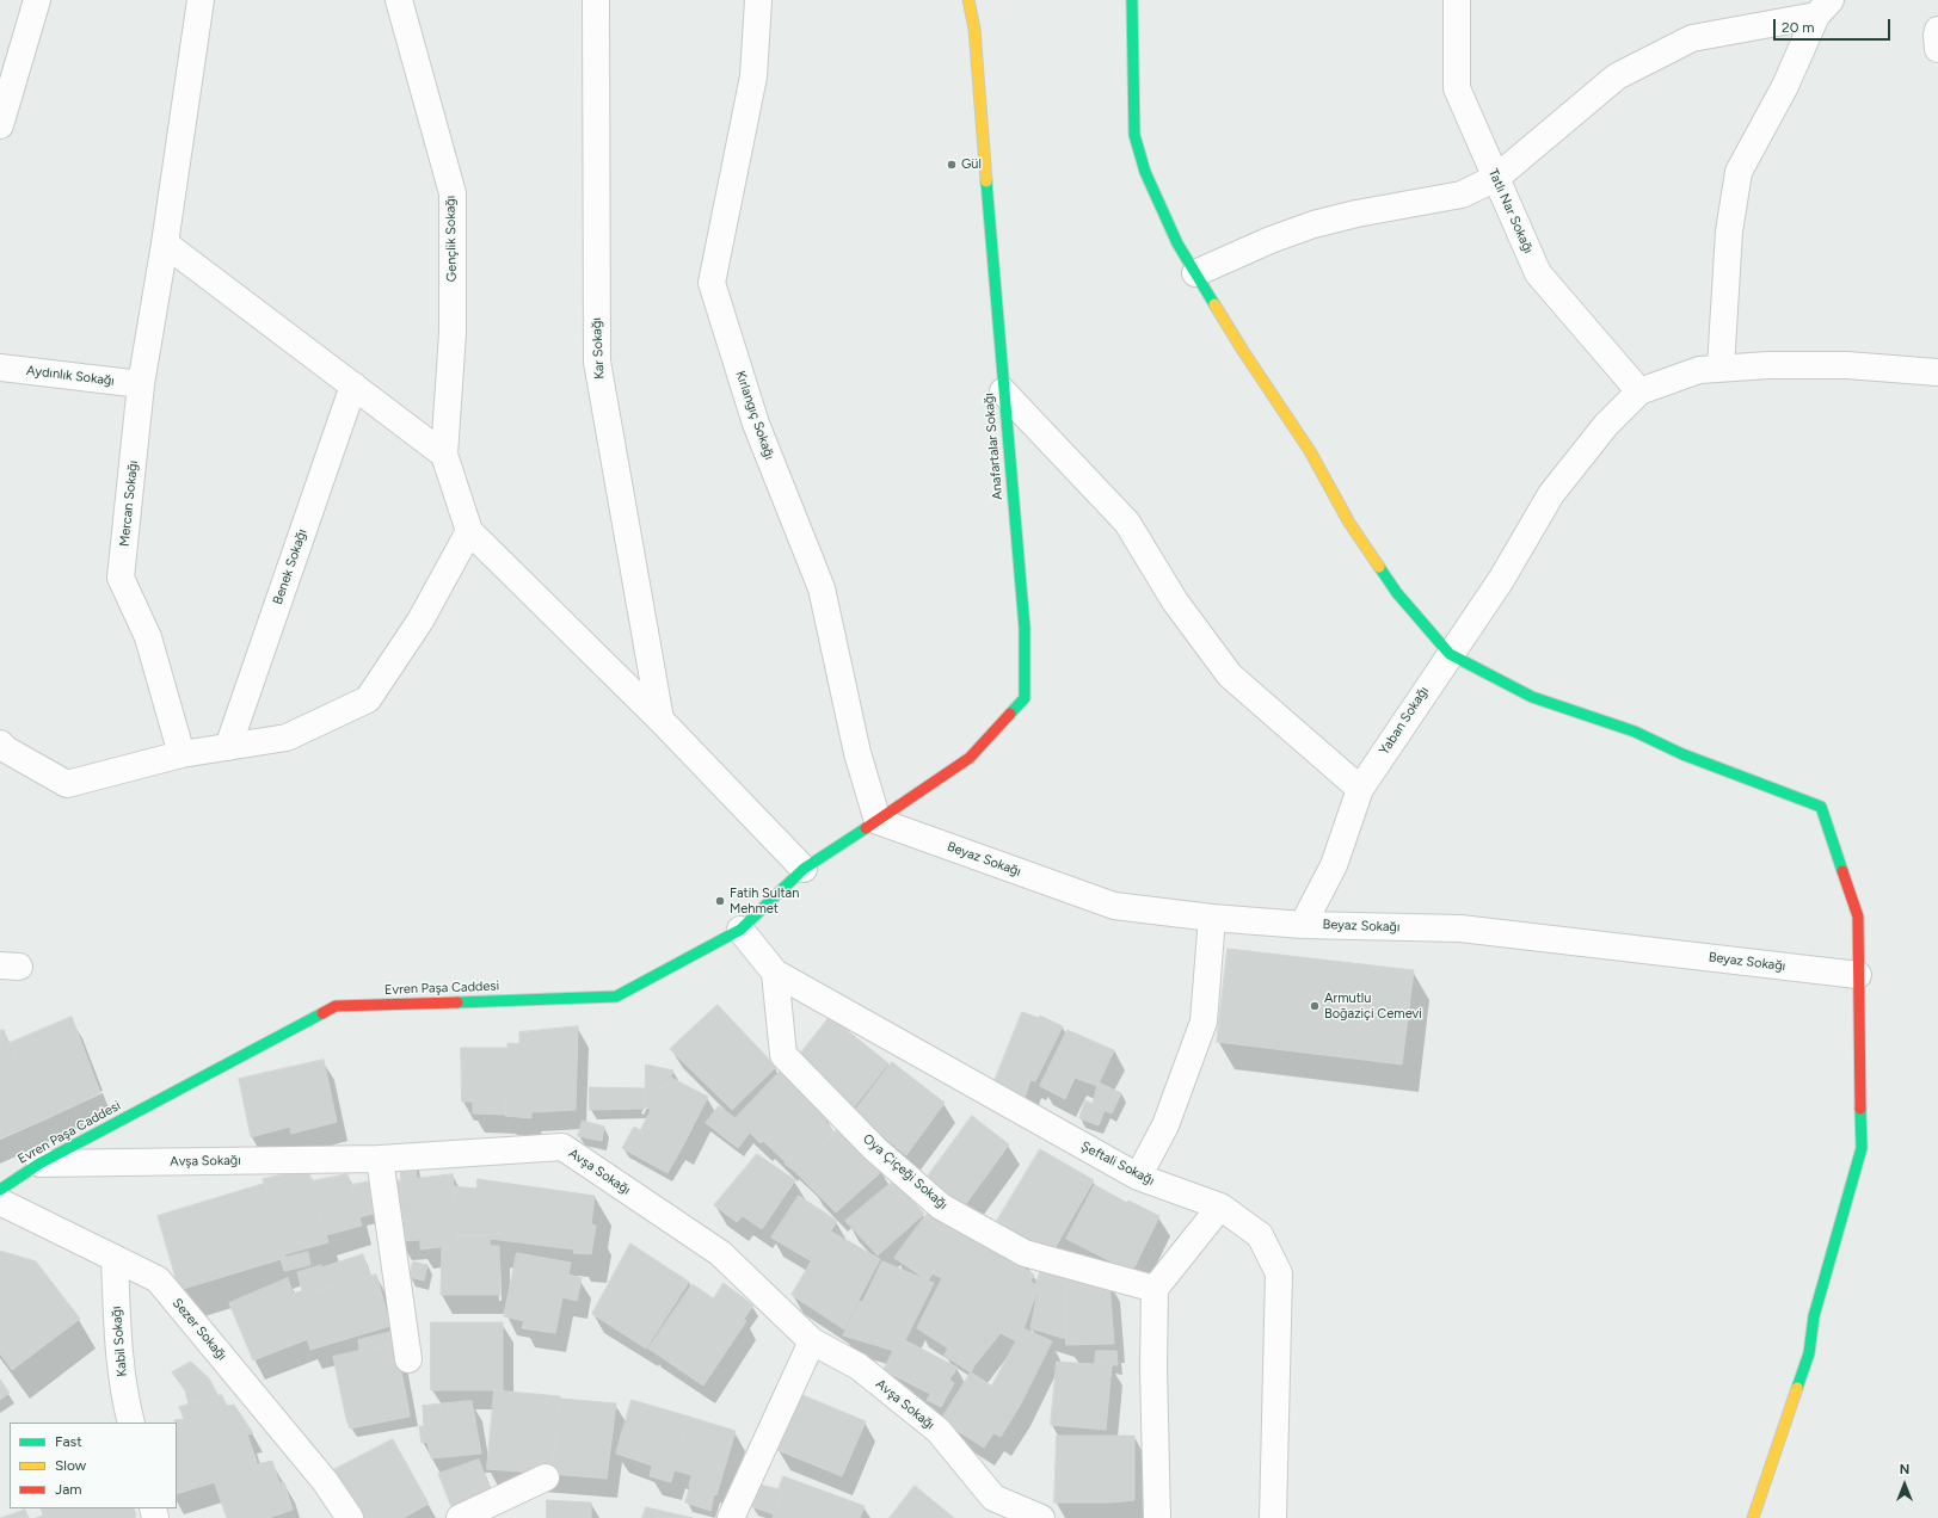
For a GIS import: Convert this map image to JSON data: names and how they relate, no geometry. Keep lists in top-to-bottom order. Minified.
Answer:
{"streets":{"main road":["Anafartalar Sokağı","Evren Paşa Caddesi"],"street":["Tatlı Nar Sokağı","Gençlik Sokağı","Kar Sokağı","Aydınlık Sokağı","Kırlangıç Sokağı","Mercan Sokağı","Benek Sokağı","Yaban Sokağı","Beyaz Sokağı","Avşa Sokağı","Şeftali Sokağı","Oya Çiçeği Sokağı","Sezer Sokağı","Kabil Sokağı"]},"crossings":[["Tatlı Nar Sokağı","Yaban Sokağı"],["Aydınlık Sokağı","Mercan Sokağı"],["Kırlangıç Sokağı","Anafartalar Sokağı"],["Kırlangıç Sokağı","Beyaz Sokağı"],["Kırlangıç Sokağı","Evren Paşa Caddesi"],["Anafartalar Sokağı","Beyaz Sokağı"],["Anafartalar Sokağı","Evren Paşa Caddesi"],["Yaban Sokağı","Beyaz Sokağı"],["Beyaz Sokağı","Evren Paşa Caddesi"],["Evren Paşa Caddesi","Avşa Sokağı"],["Evren Paşa Caddesi","Şeftali Sokağı"],["Şeftali Sokağı","Oya Çiçeği Sokağı"],["Sezer Sokağı","Kabil Sokağı"]],"places":["Gül","Fatih Sultan Mehmet","Armutlu Boğaziçi Cemevi"],"legend":["Fast","Slow","Jam"],"scale_bar":"20 m","north":"top"}
